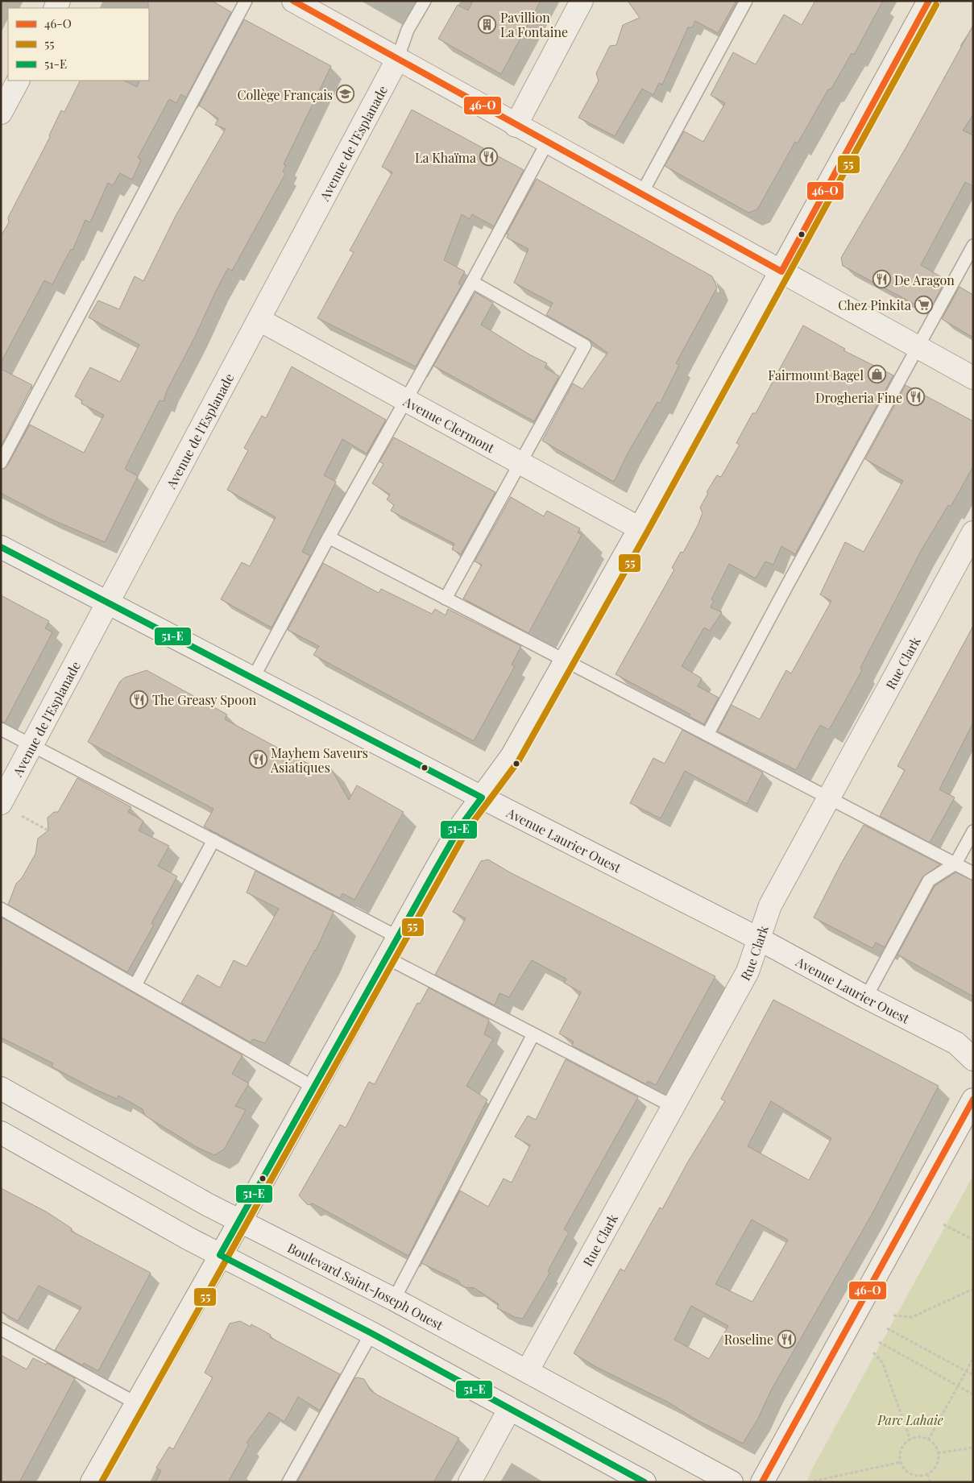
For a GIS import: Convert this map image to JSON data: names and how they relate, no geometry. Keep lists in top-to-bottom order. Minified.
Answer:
{"streets":{"street":["Avenue de l'Esplanade","Avenue Clermont","Rue Clark","Avenue Laurier Ouest","Boulevard Saint-Joseph Ouest"]},"crossings":[["Avenue de l'Esplanade","Avenue Clermont"],["Avenue de l'Esplanade","Avenue Laurier Ouest"],["Rue Clark","Avenue Laurier Ouest"],["Rue Clark","Boulevard Saint-Joseph Ouest"]],"parks":["Parc Lahaie"],"places":{"building":["Pavillion La Fontaine"],"school or university":["Collège Français"],"restaurant":["La Khaïma","De Aragon","Drogheria Fine","The Greasy Spoon","Mayhem Saveurs Asiatiques","Roseline"],"supermarket":["Chez Pinkita"],"shop":["Fairmount Bagel"]},"lines":["transit line 46-O","transit line 55","transit line 51-E"],"legend":["46-O","55","51-E"]}
